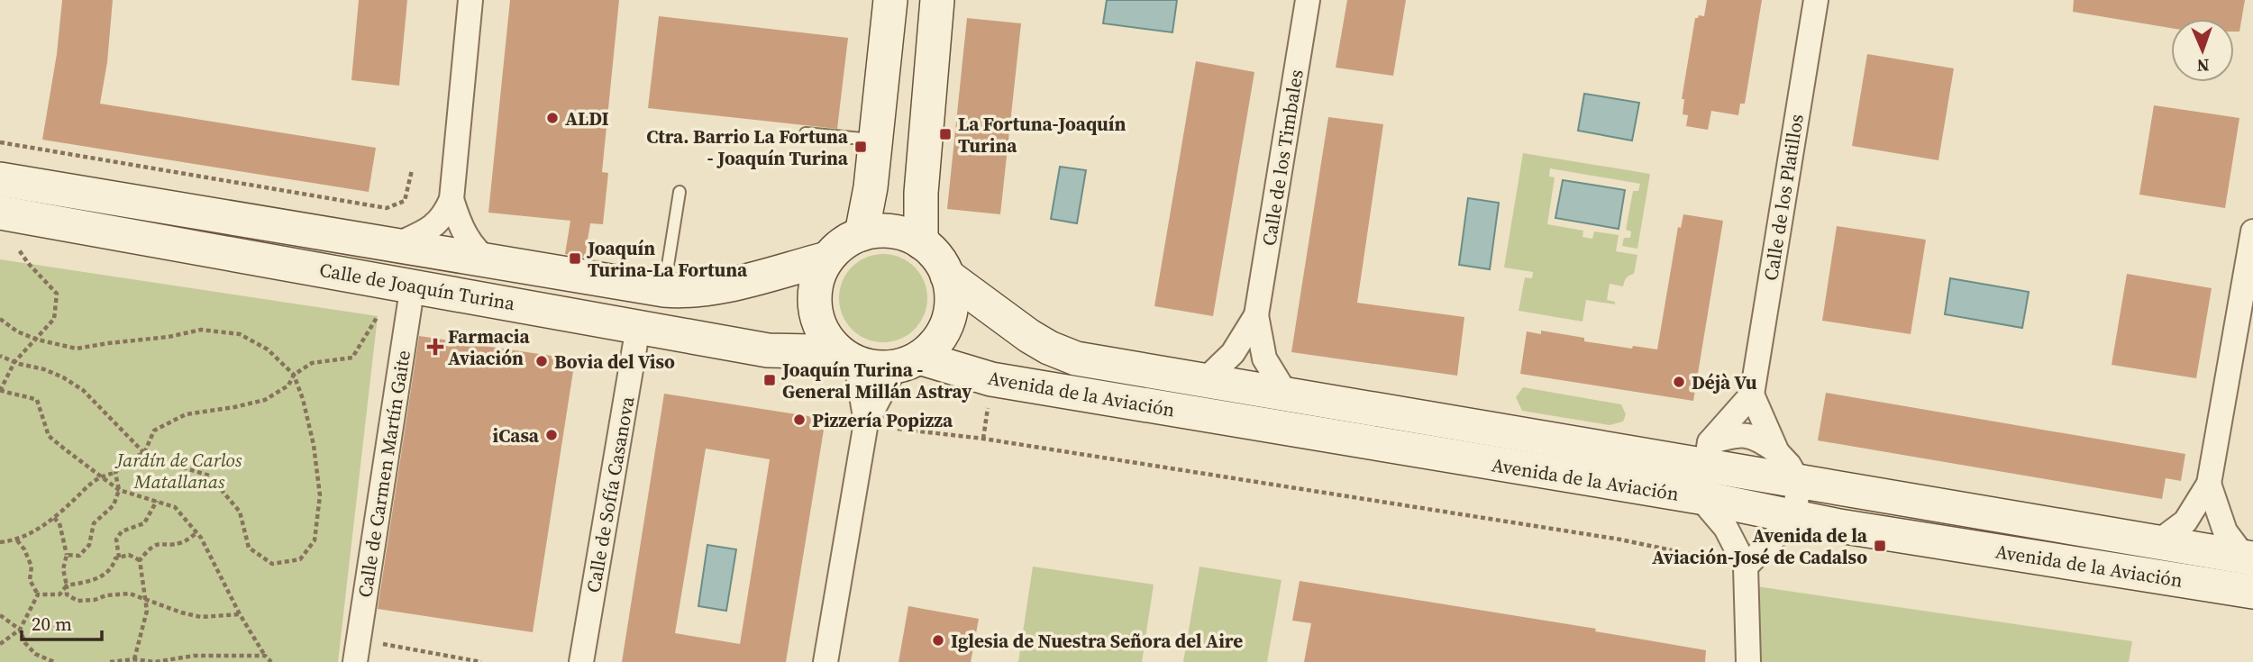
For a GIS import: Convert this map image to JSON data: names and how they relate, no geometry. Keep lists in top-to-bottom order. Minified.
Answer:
{"streets":{"main road":["Calle de Joaquín Turina","Avenida de la Aviación"],"street":["Calle de los Timbales","Calle de los Platillos","Calle de Carmen Martín Gaite","Calle de Sofía Casanova"]},"crossings":[["Calle de los Timbales","Avenida de la Aviación"],["Calle de Joaquín Turina","Avenida de la Aviación"],["Calle de Joaquín Turina","Calle de Carmen Martín Gaite"],["Calle de Joaquín Turina","Calle de Sofía Casanova"]],"parks":["Jardín de Carlos Matallanas"],"places":{"other":["ALDI","Bovia del Viso","Déjà Vu","Pizzería Popizza","iCasa","Iglesia de Nuestra Señora del Aire"],"transit":["La Fortuna-Joaquín Turina","Ctra. Barrio La Fortuna - Joaquín Turina","Joaquín Turina-La Fortuna","Joaquín Turina - General Millán Astray","Avenida de la Aviación-José de Cadalso"],"health":["Farmacia Aviación"]},"scale_bar":"20 m","north":"bottom"}
